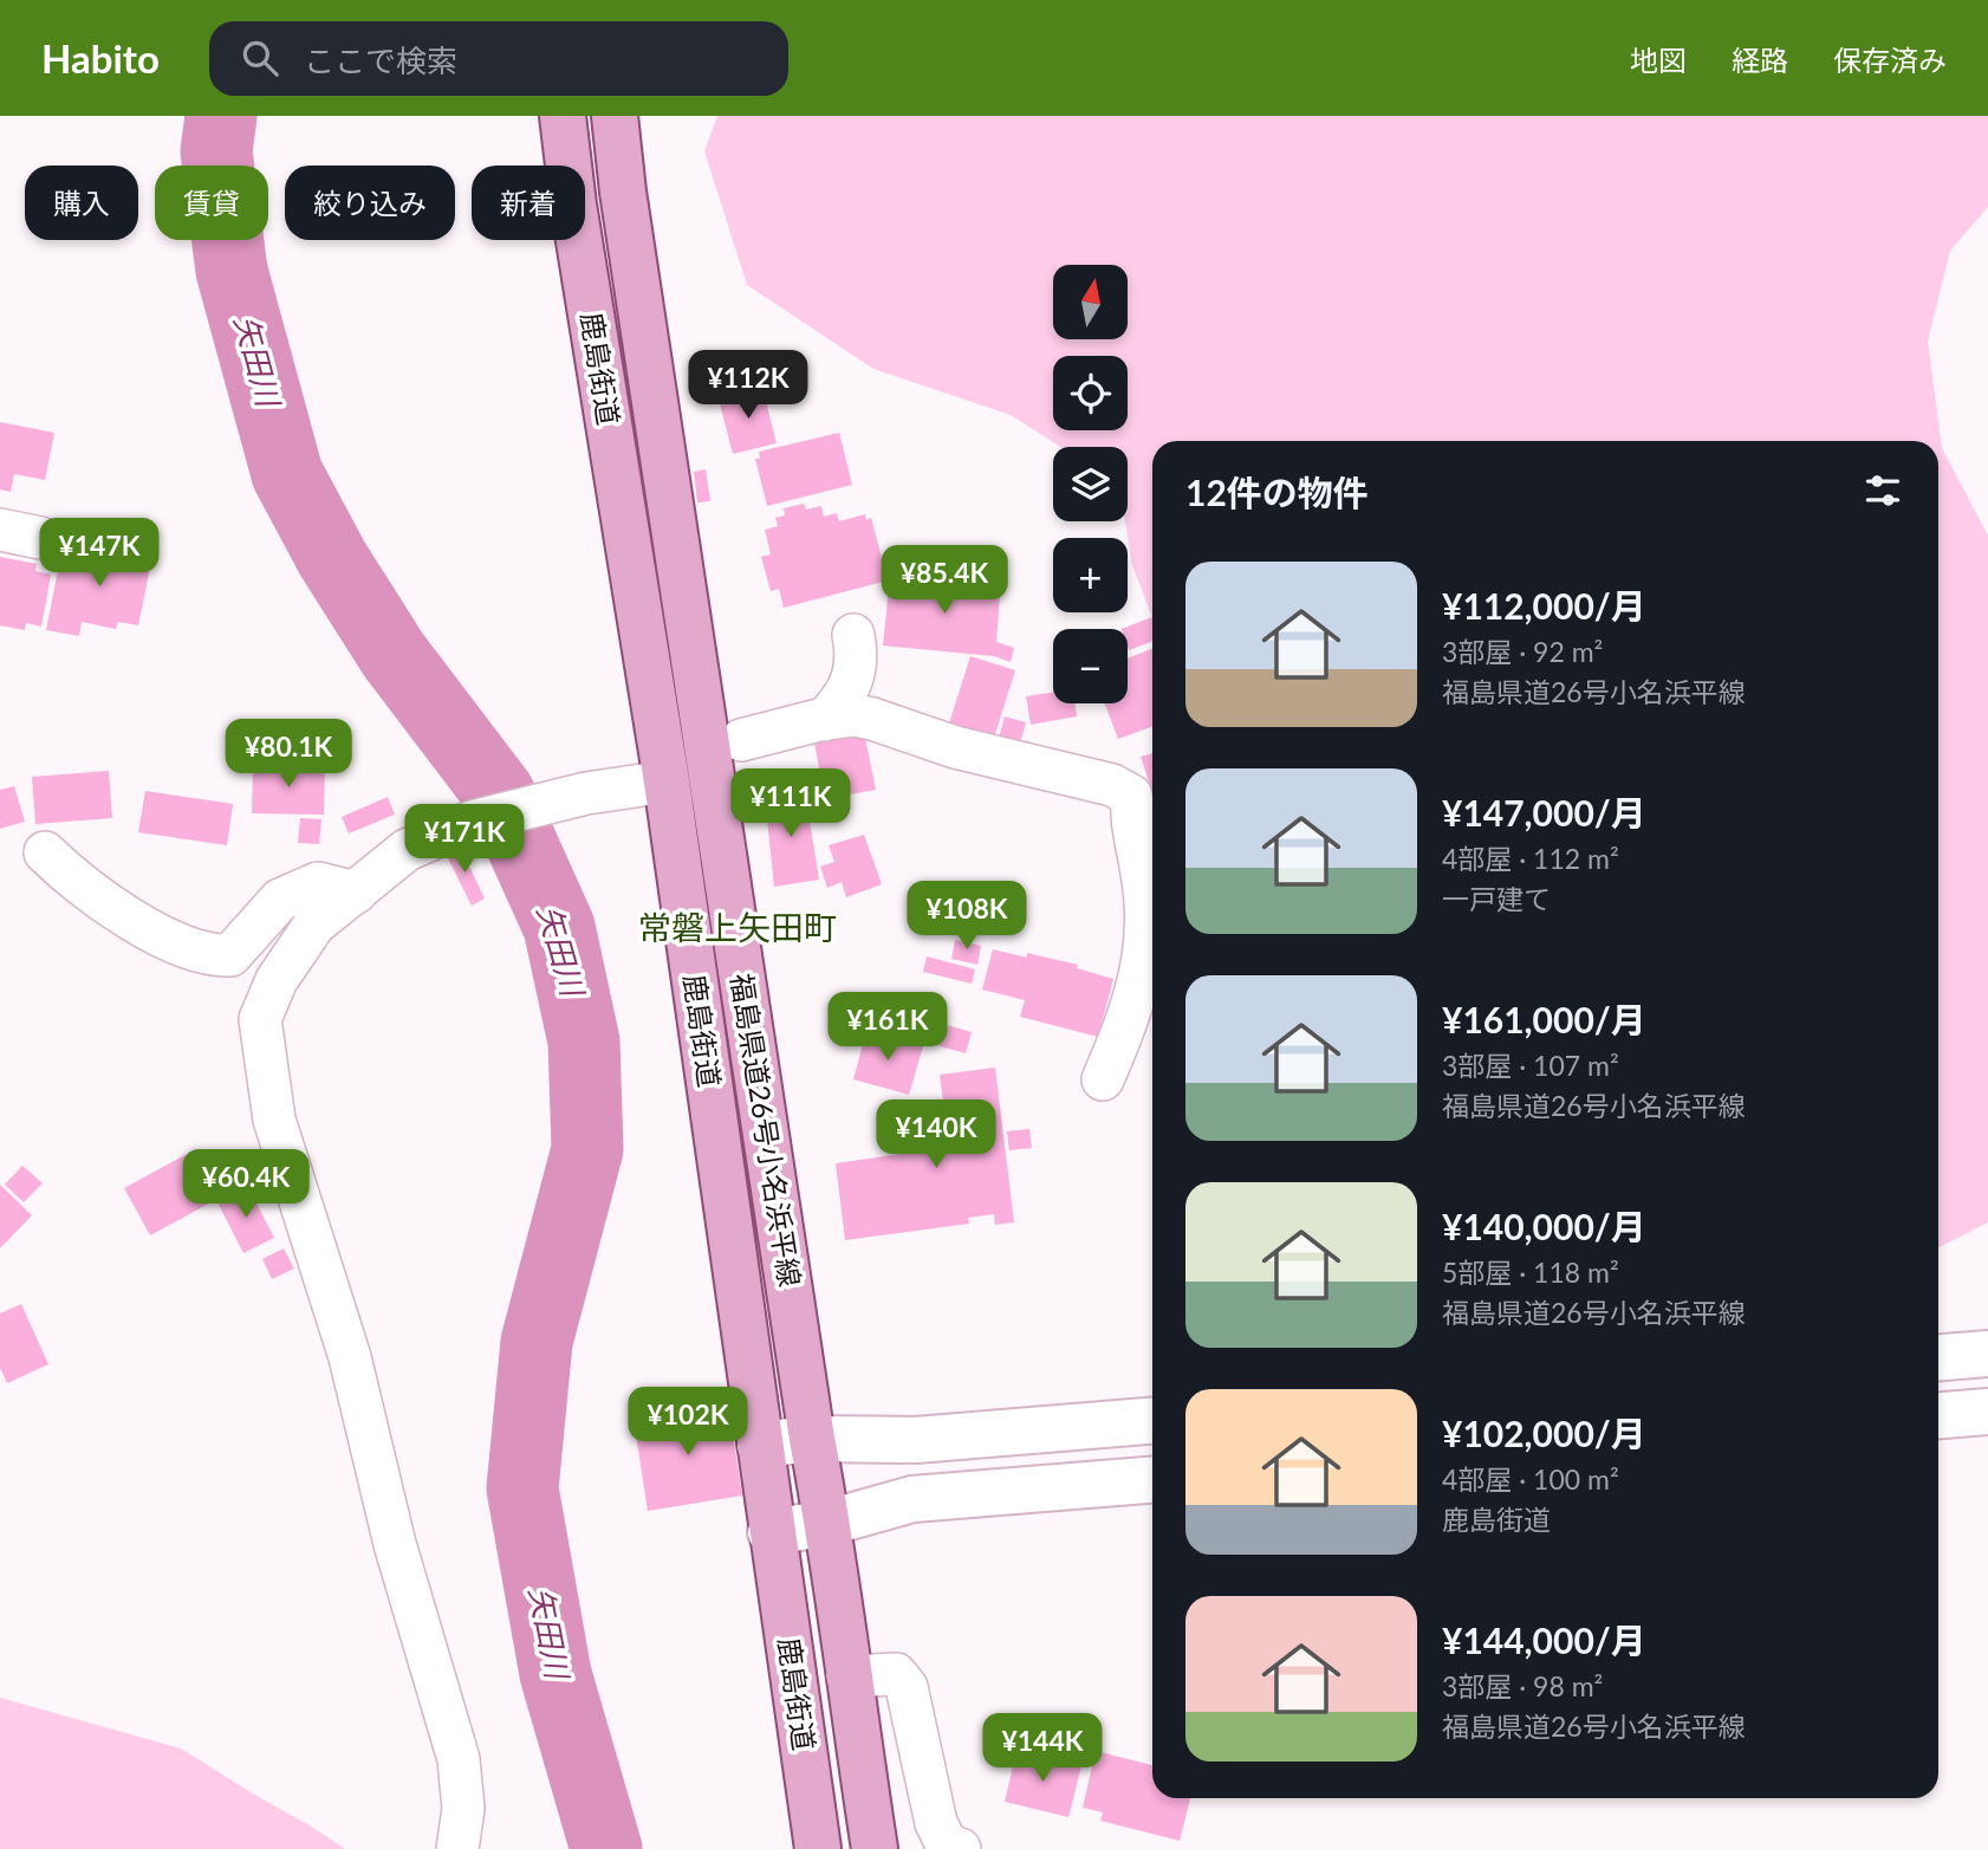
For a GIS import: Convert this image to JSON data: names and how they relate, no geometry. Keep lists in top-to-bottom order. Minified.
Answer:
{"streets":{"main road":["鹿島街道","福島県道26号小名浜平線"]},"districts":["常磐上矢田町"],"water":["矢田川"],"north":"top","page":{"header":"Habito","search":"ここで検索","nav":["地図","経路","保存済み"],"chip":["購入","賃貸","絞り込み","新着"],"map_buttons":["+","−"],"price":["¥112K","¥147K","¥85.4K","¥80.1K","¥111K","¥171K","¥108K","¥161K","¥140K","¥60.4K","¥102K","¥144K"],"heading":"12件の物件","list":[{"name":"¥112,000/月","note":"3部屋 · 92 m² · 福島県道26号小名浜平線"},{"name":"¥147,000/月","note":"4部屋 · 112 m² · 一戸建て"},{"name":"¥161,000/月","note":"3部屋 · 107 m² · 福島県道26号小名浜平線"},{"name":"¥140,000/月","note":"5部屋 · 118 m² · 福島県道26号小名浜平線"},{"name":"¥102,000/月","note":"4部屋 · 100 m² · 鹿島街道"},{"name":"¥144,000/月","note":"3部屋 · 98 m² · 福島県道26号小名浜平線"}]}}
